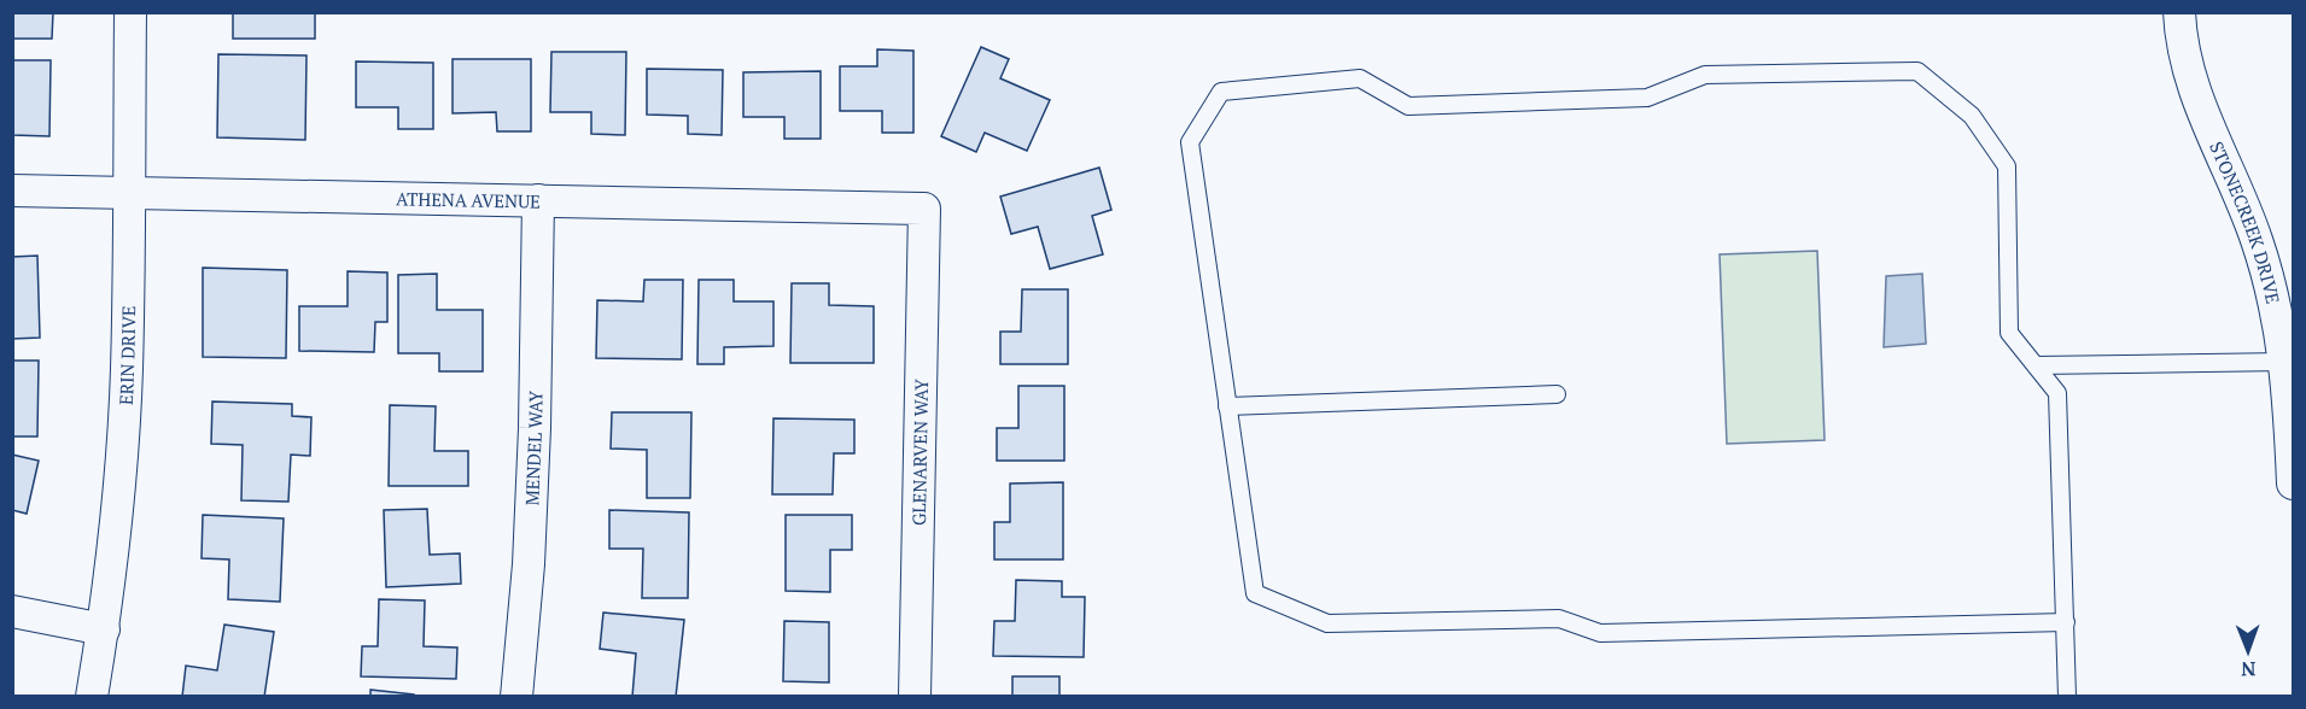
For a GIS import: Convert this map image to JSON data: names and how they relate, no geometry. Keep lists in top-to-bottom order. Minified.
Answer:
{"streets":{"street":["ATHENA AVENUE","STONECREEK DRIVE","ERIN DRIVE","MENDEL WAY","GLENARVEN WAY"]},"crossings":[["ATHENA AVENUE","ERIN DRIVE"],["ATHENA AVENUE","MENDEL WAY"],["ATHENA AVENUE","GLENARVEN WAY"]],"north":"bottom"}
